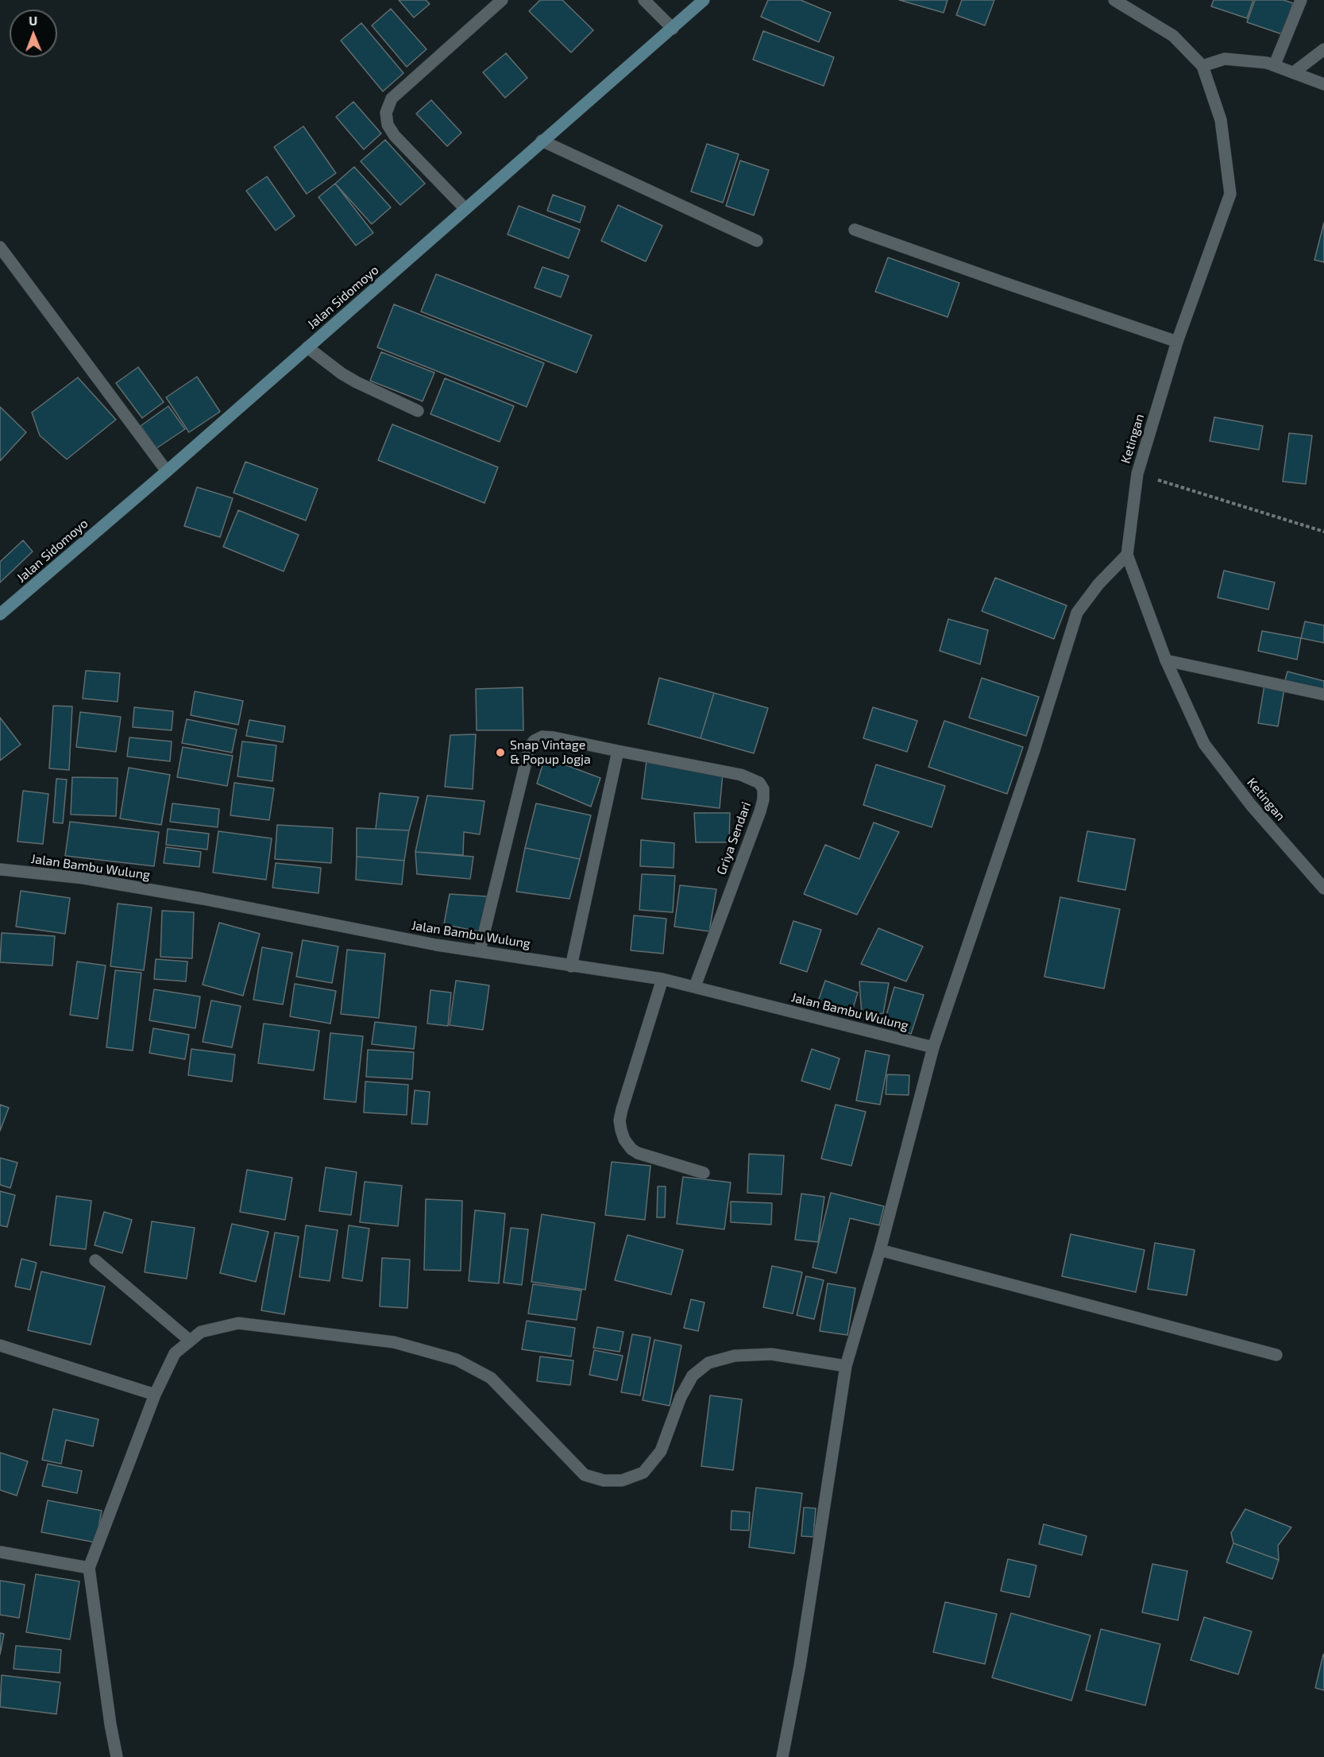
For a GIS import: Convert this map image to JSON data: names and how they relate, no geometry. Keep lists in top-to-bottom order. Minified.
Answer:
{"streets":{"main road":["Jalan Sidomoyo"],"street":["Ketingan","Griya Sendari","Jalan Bambu Wulung"]},"crossings":[["Griya Sendari","Jalan Bambu Wulung"]],"places":["Snap Vintage & Popup Jogja"],"north":"top"}
